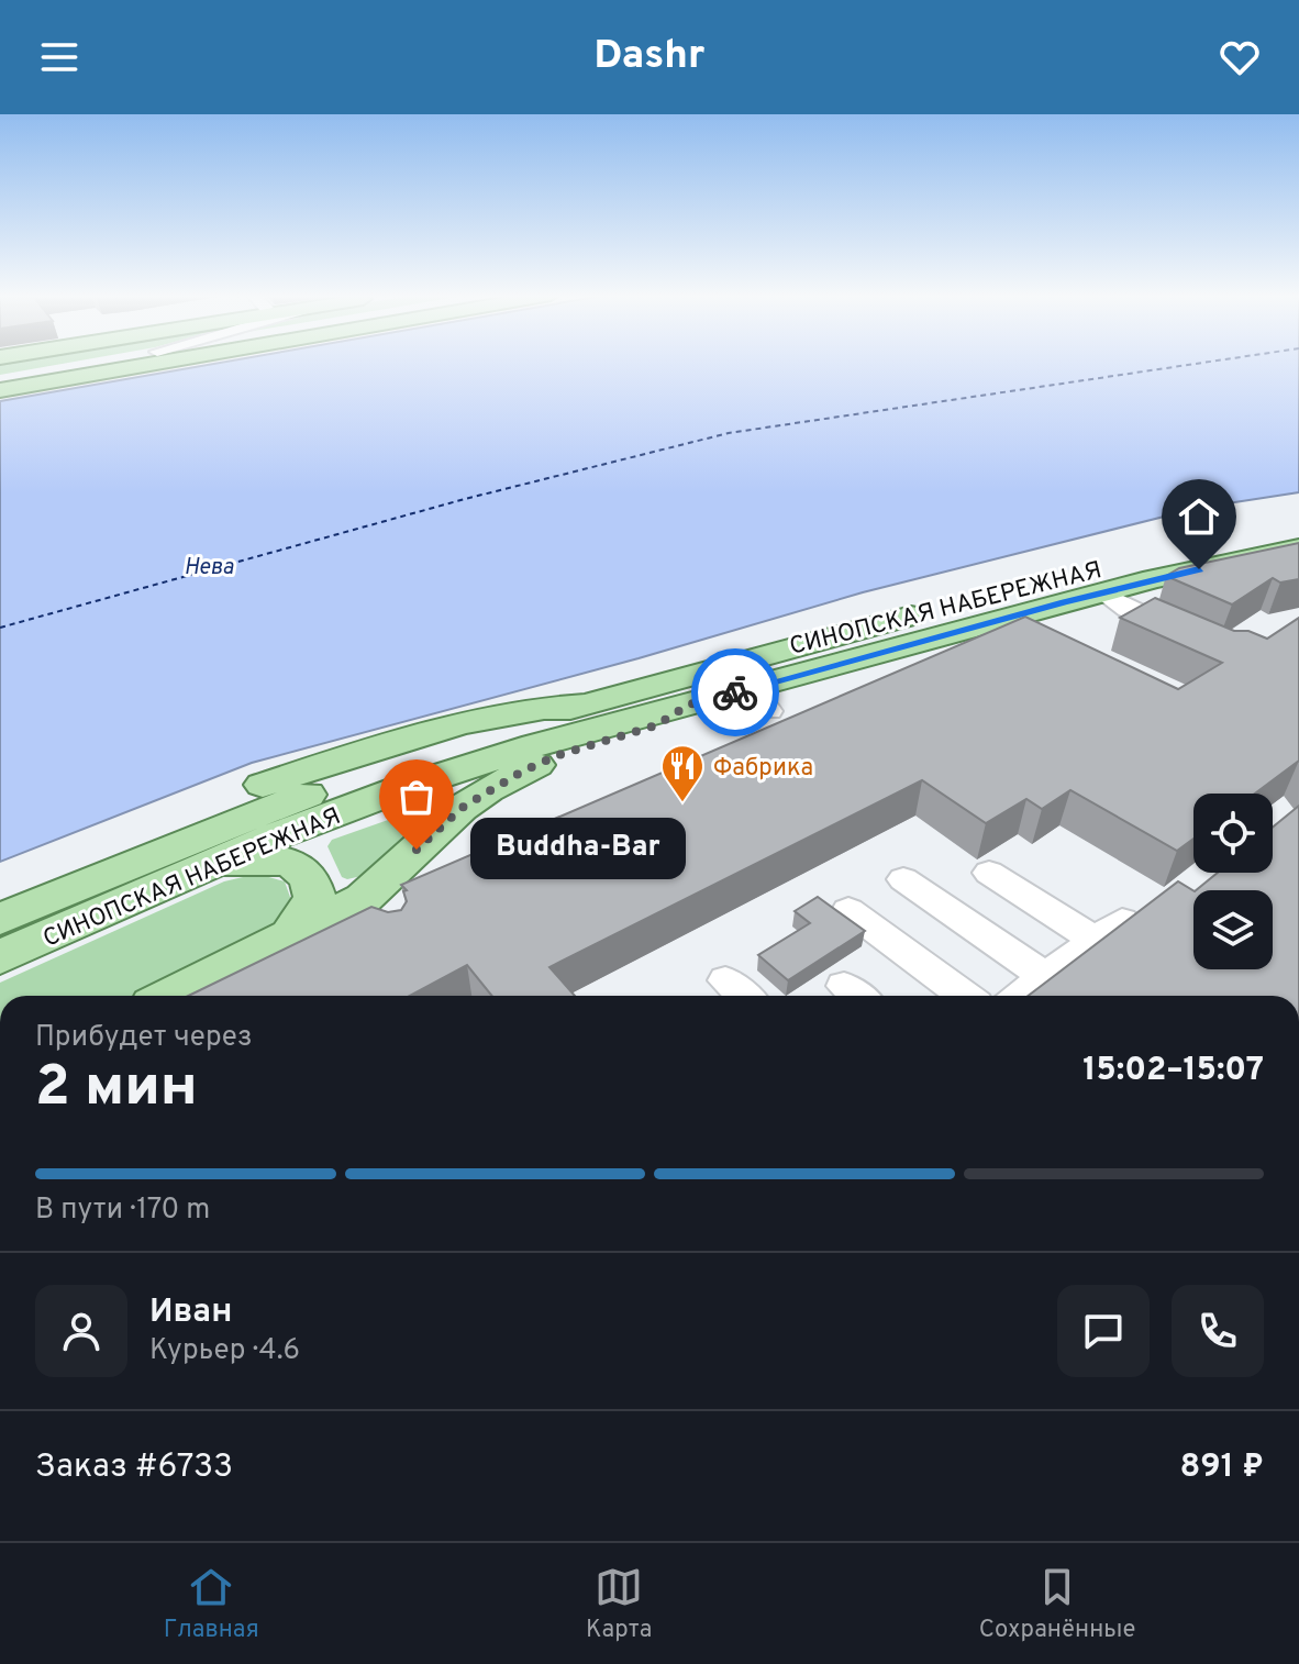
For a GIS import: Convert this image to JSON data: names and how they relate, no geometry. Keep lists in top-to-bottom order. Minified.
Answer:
{"streets":{"main road":["СИНОПСКАЯ НАБЕРЕЖНАЯ"]},"water":["Нева"],"places":{"restaurant":["Фабрика"],"other":["Buddha-Bar"]},"page":{"header":"Dashr","bubble":"Buddha-Bar","heading":["2 мин","Прибудет через","15:02–15:07"],"panel":["Иван","Курьер · 4.6","Заказ #6733","891 ₽"],"bar":"В пути · 170 m","tabs":["Главная","Карта","Сохранённые"]}}
